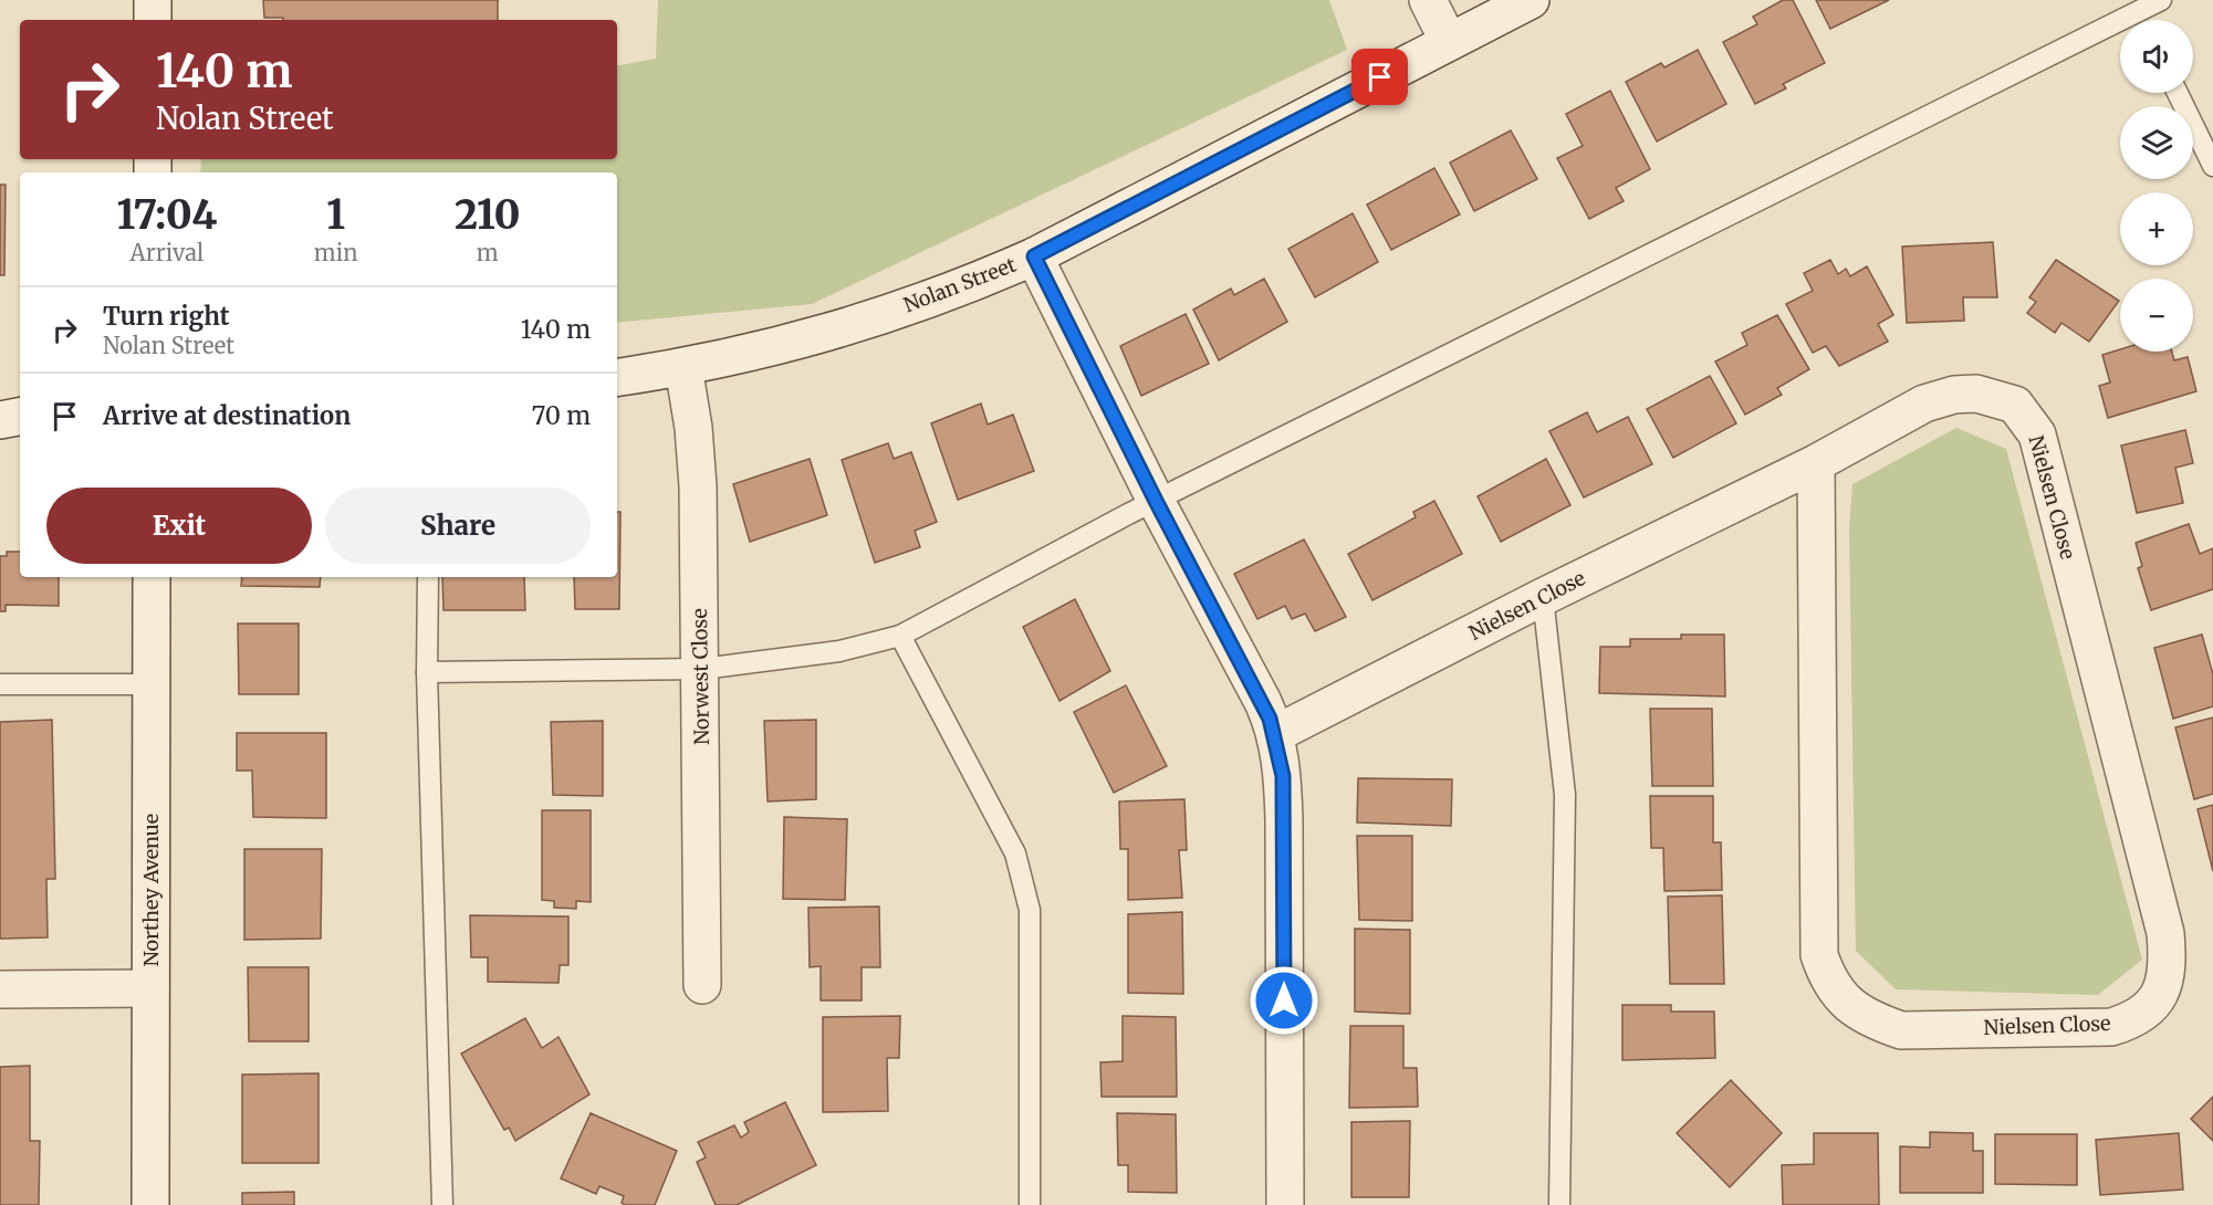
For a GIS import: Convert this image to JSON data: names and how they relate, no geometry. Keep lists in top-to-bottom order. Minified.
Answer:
{"streets":{"street":["Nolan Street","Nielsen Close","Norwest Close","Northey Avenue"]},"crossings":[["Nolan Street","Norwest Close"]],"page":{"map_buttons":["+","−"],"turn":["140 m","Nolan Street"],"eta":["17:04","Arrival","1","min","210","m"],"list":[{"name":"Turn right","note":"Nolan Street","value":"140 m"},{"name":"Arrive at destination","value":"70 m"}],"buttons":["Exit","Share"]}}
